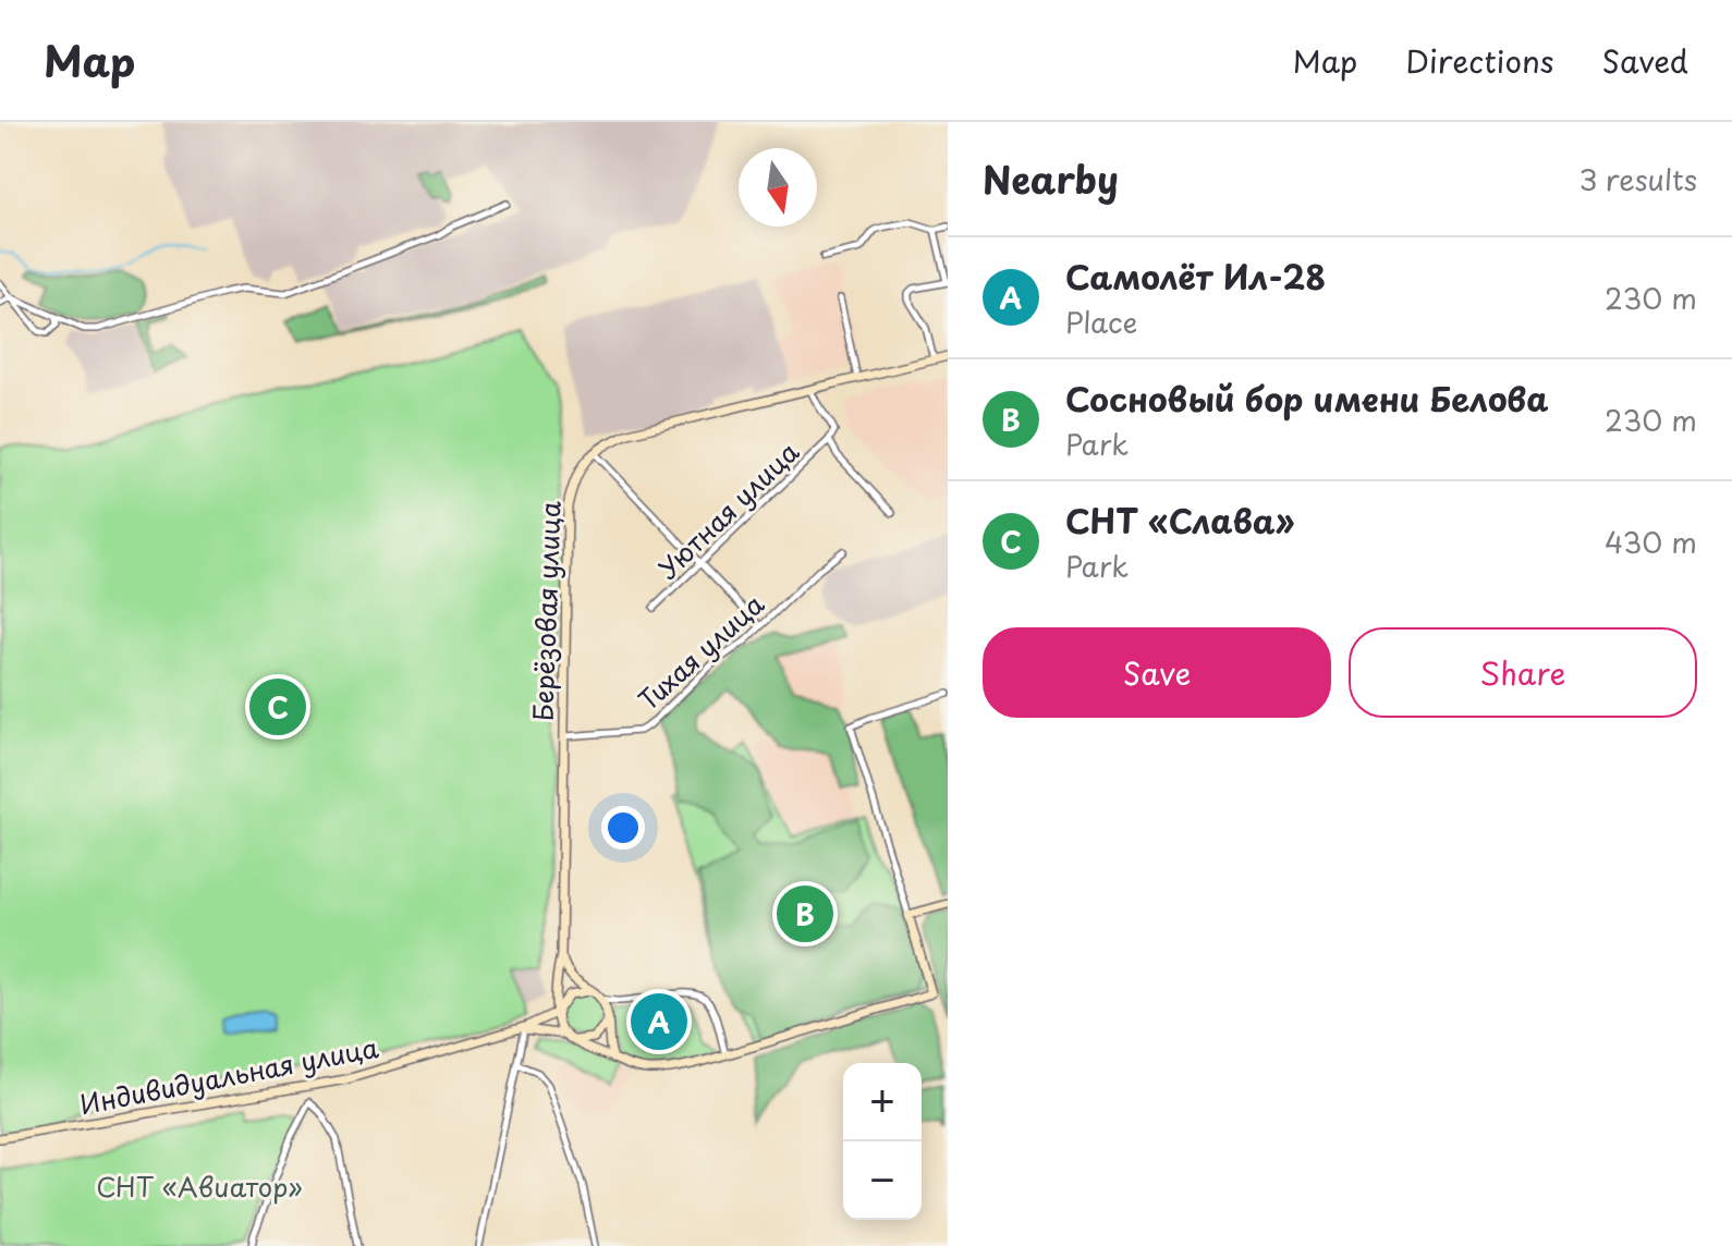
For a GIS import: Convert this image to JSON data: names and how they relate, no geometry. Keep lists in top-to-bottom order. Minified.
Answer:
{"streets":{"main road":["Берёзовая улица","Индивидуальная улица"],"street":["Уютная улица","Тихая улица"]},"crossings":[["Берёзовая улица","Тихая улица"],["Берёзовая улица","Индивидуальная улица"]],"parks":["СНТ «Авиатор»"],"north":"bottom","page":{"header":"Map","nav":["Map","Directions","Saved"],"heading":["Nearby","3 results"],"list":[{"mark":"A","name":"Самолёт Ил-28","note":"Place","value":"230 m"},{"mark":"B","name":"Сосновый бор имени Белова","note":"Park","value":"230 m"},{"mark":"C","name":"СНТ «Слава»","note":"Park","value":"430 m"}],"buttons":["Save","Share"],"pins":["C","B","A"],"map_buttons":["+","−"]}}
